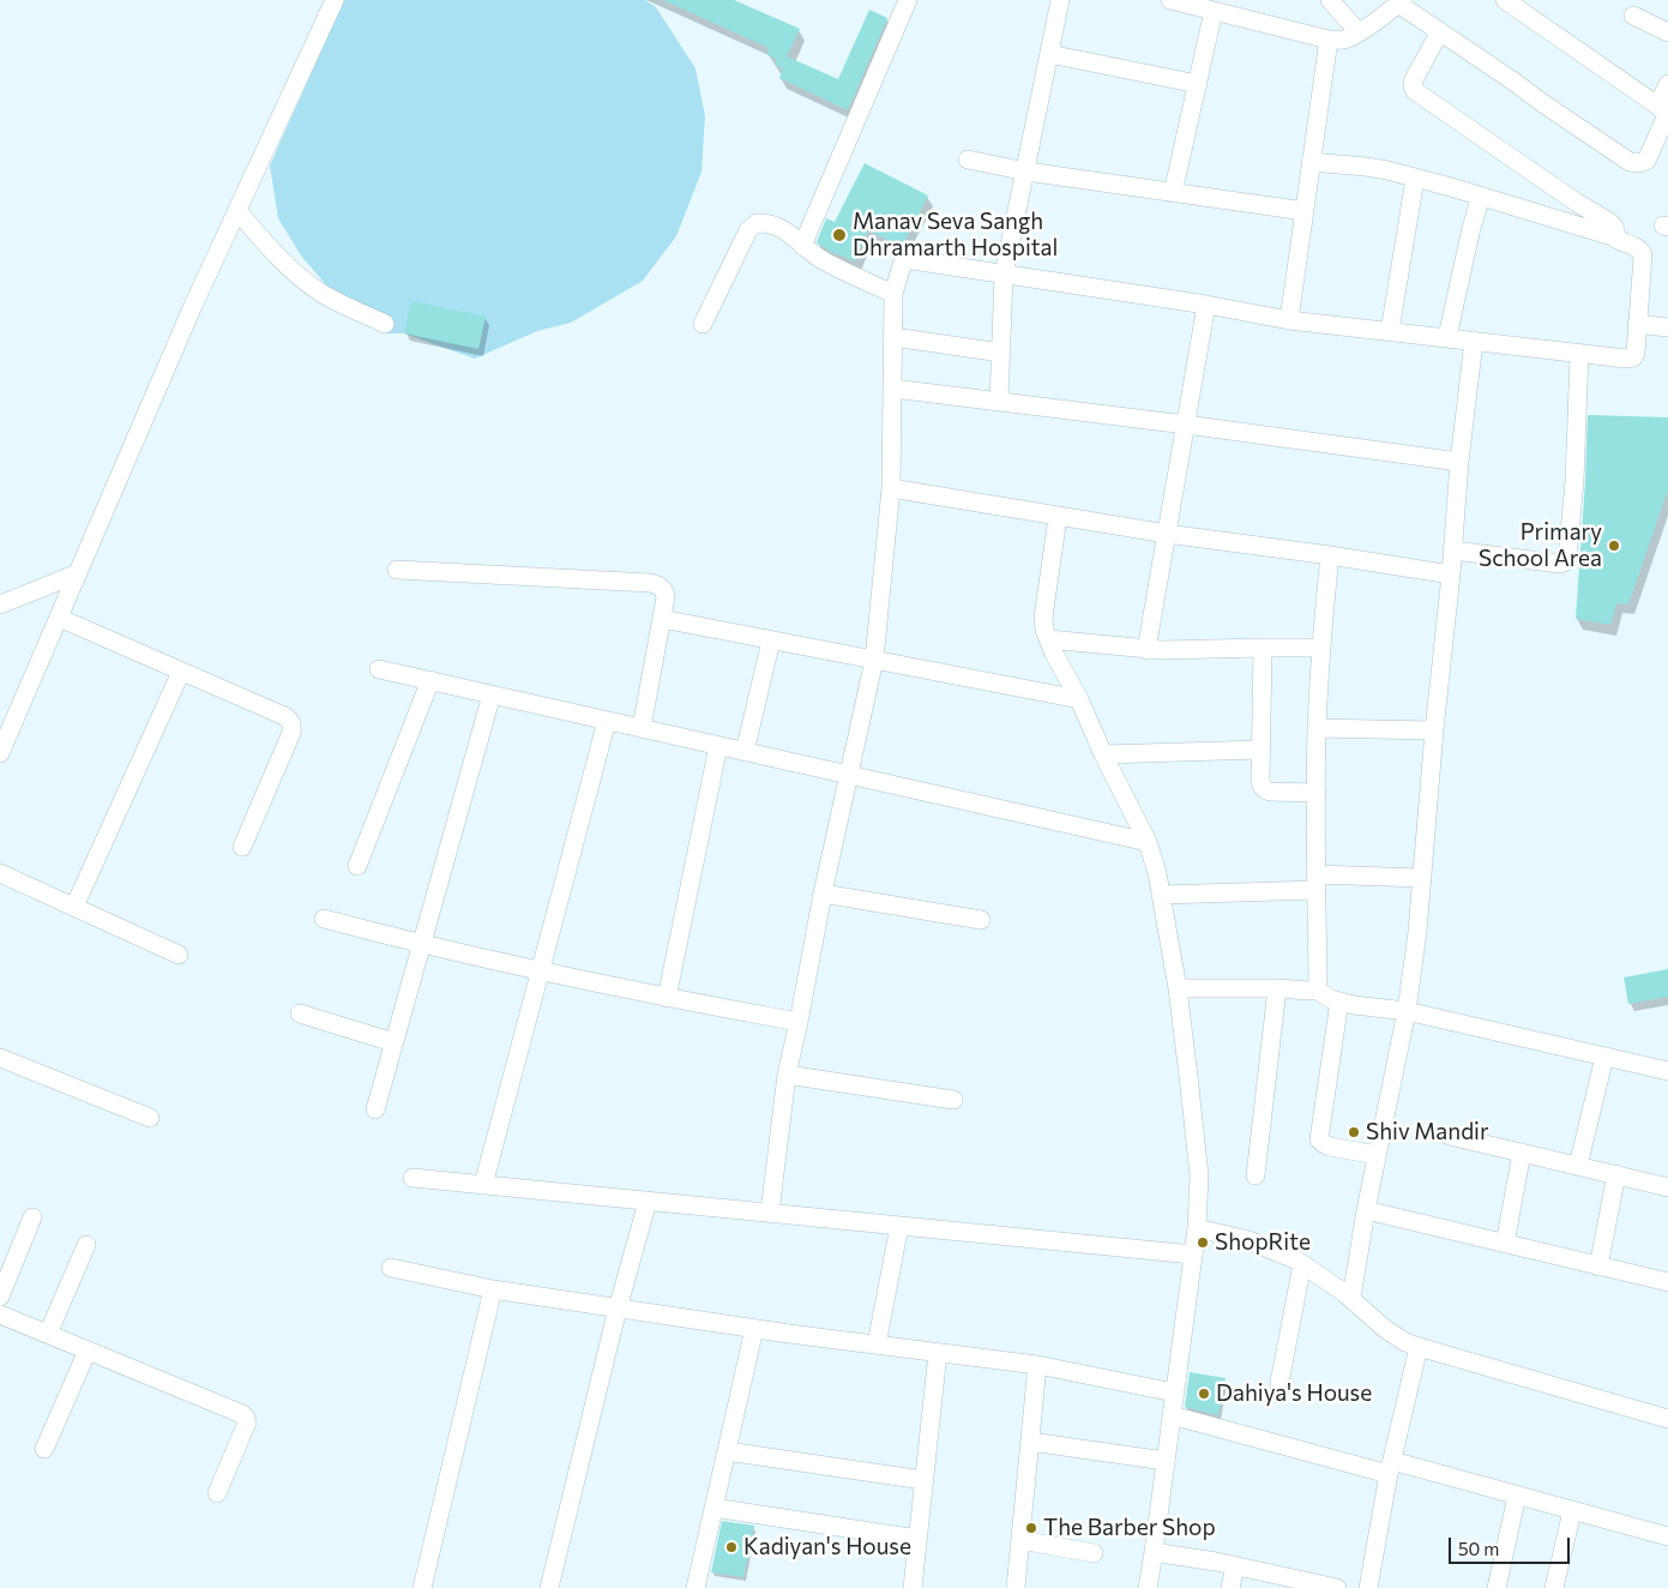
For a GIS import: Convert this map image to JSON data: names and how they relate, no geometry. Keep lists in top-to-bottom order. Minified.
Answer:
{"places":["Manav Seva Sangh Dhramarth Hospital","Primary School Area","Shiv Mandir","ShopRite","Dahiya's House","The Barber Shop","Kadiyan's House"],"scale_bar":"50 m"}
